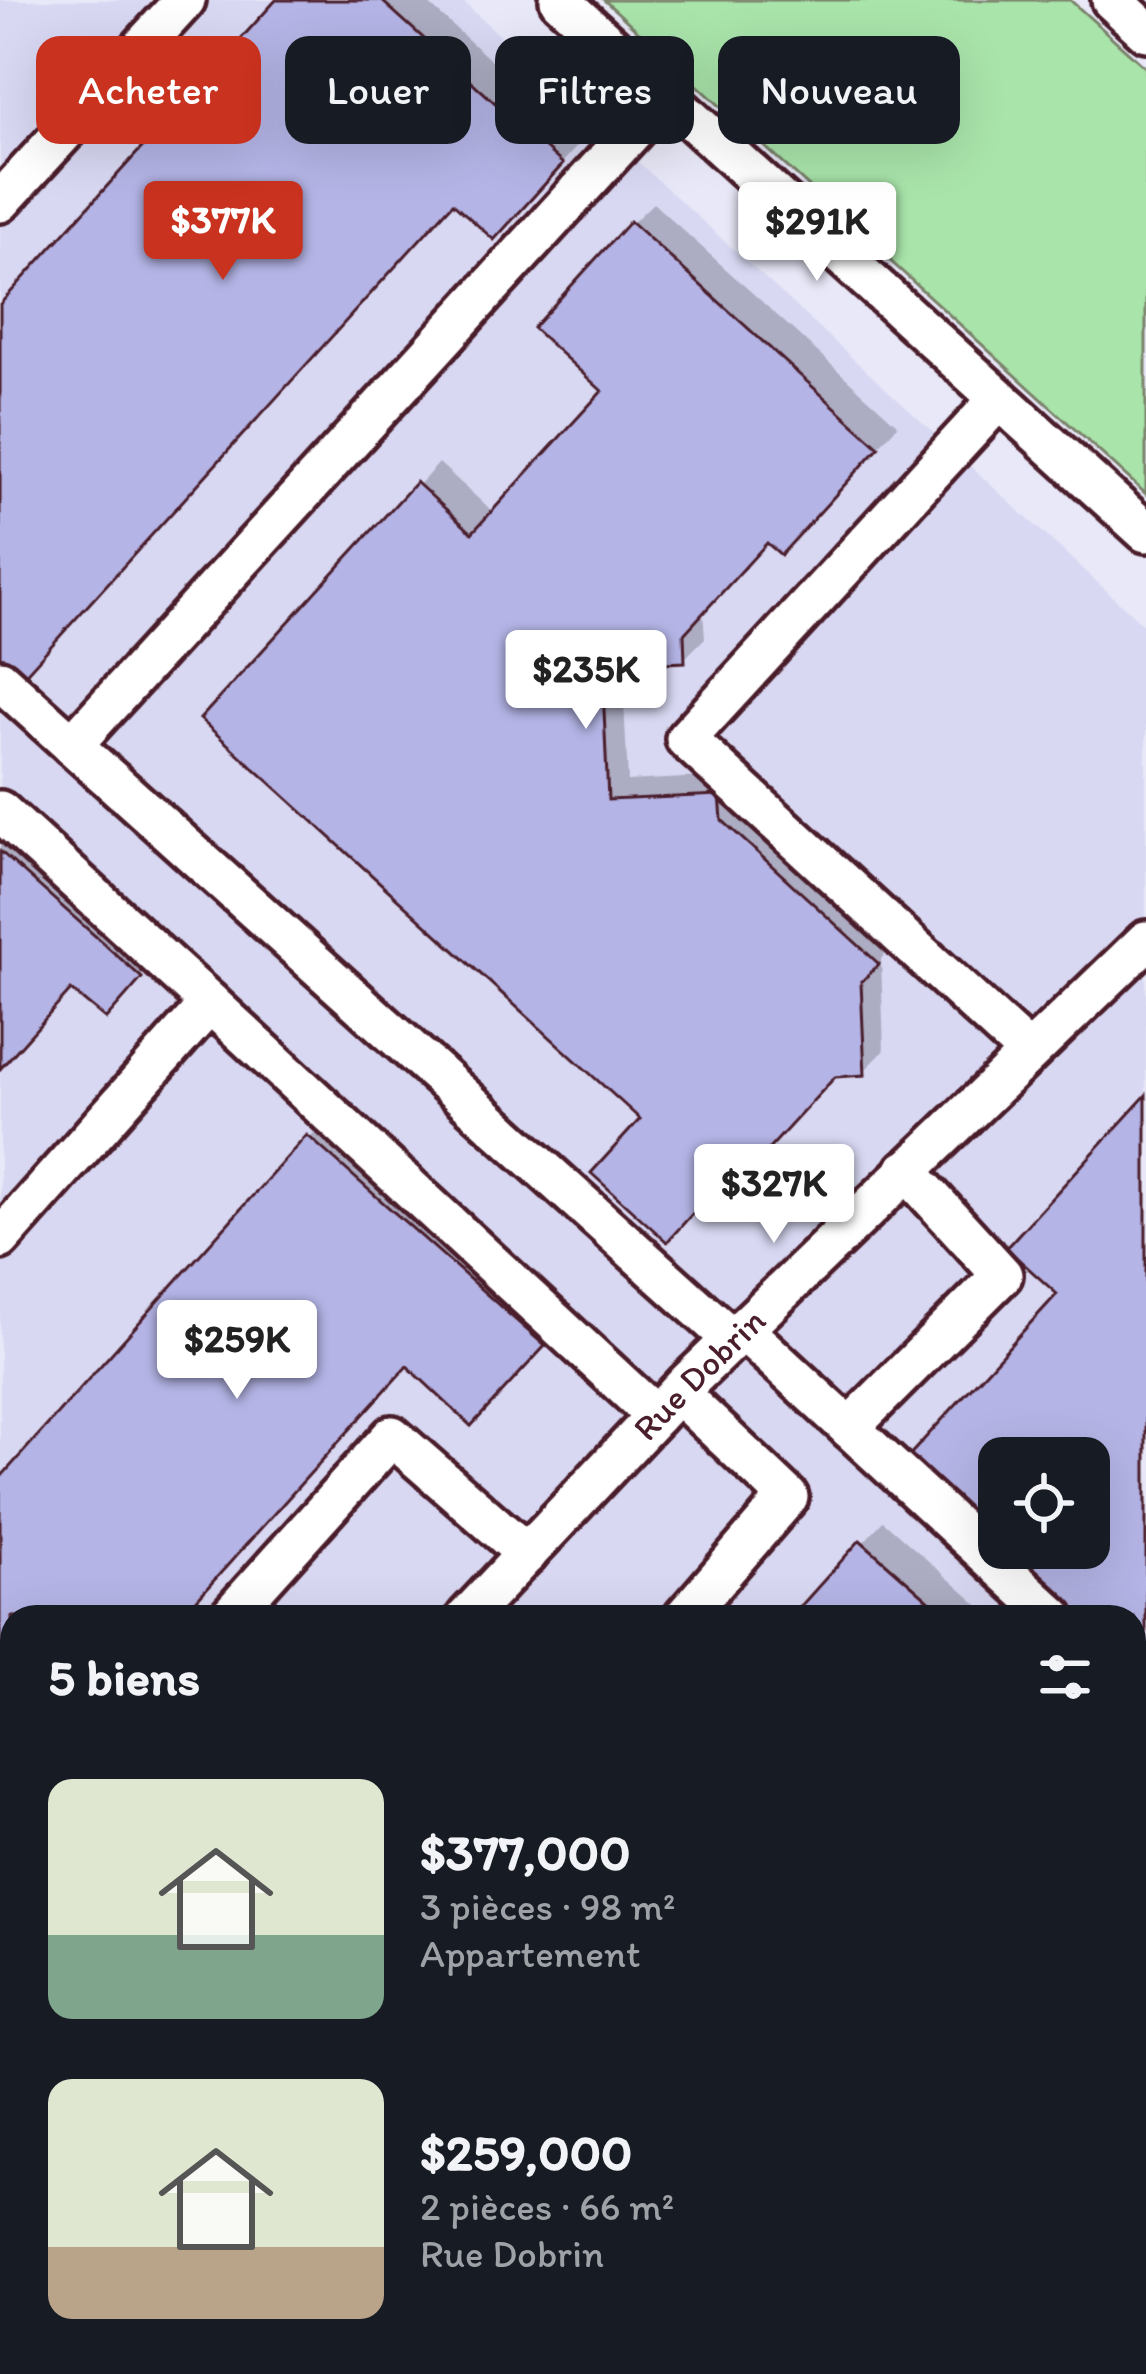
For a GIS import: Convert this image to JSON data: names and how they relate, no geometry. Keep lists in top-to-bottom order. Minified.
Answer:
{"streets":{"street":["Rue Dobrin"]},"page":{"chip":["Acheter","Louer","Filtres","Nouveau"],"price":["$377K","$291K","$235K","$327K","$259K"],"heading":"5 biens","list":[{"name":"$377,000","note":"3 pièces · 98 m² · Appartement"},{"name":"$259,000","note":"2 pièces · 66 m² · Rue Dobrin"}]}}
